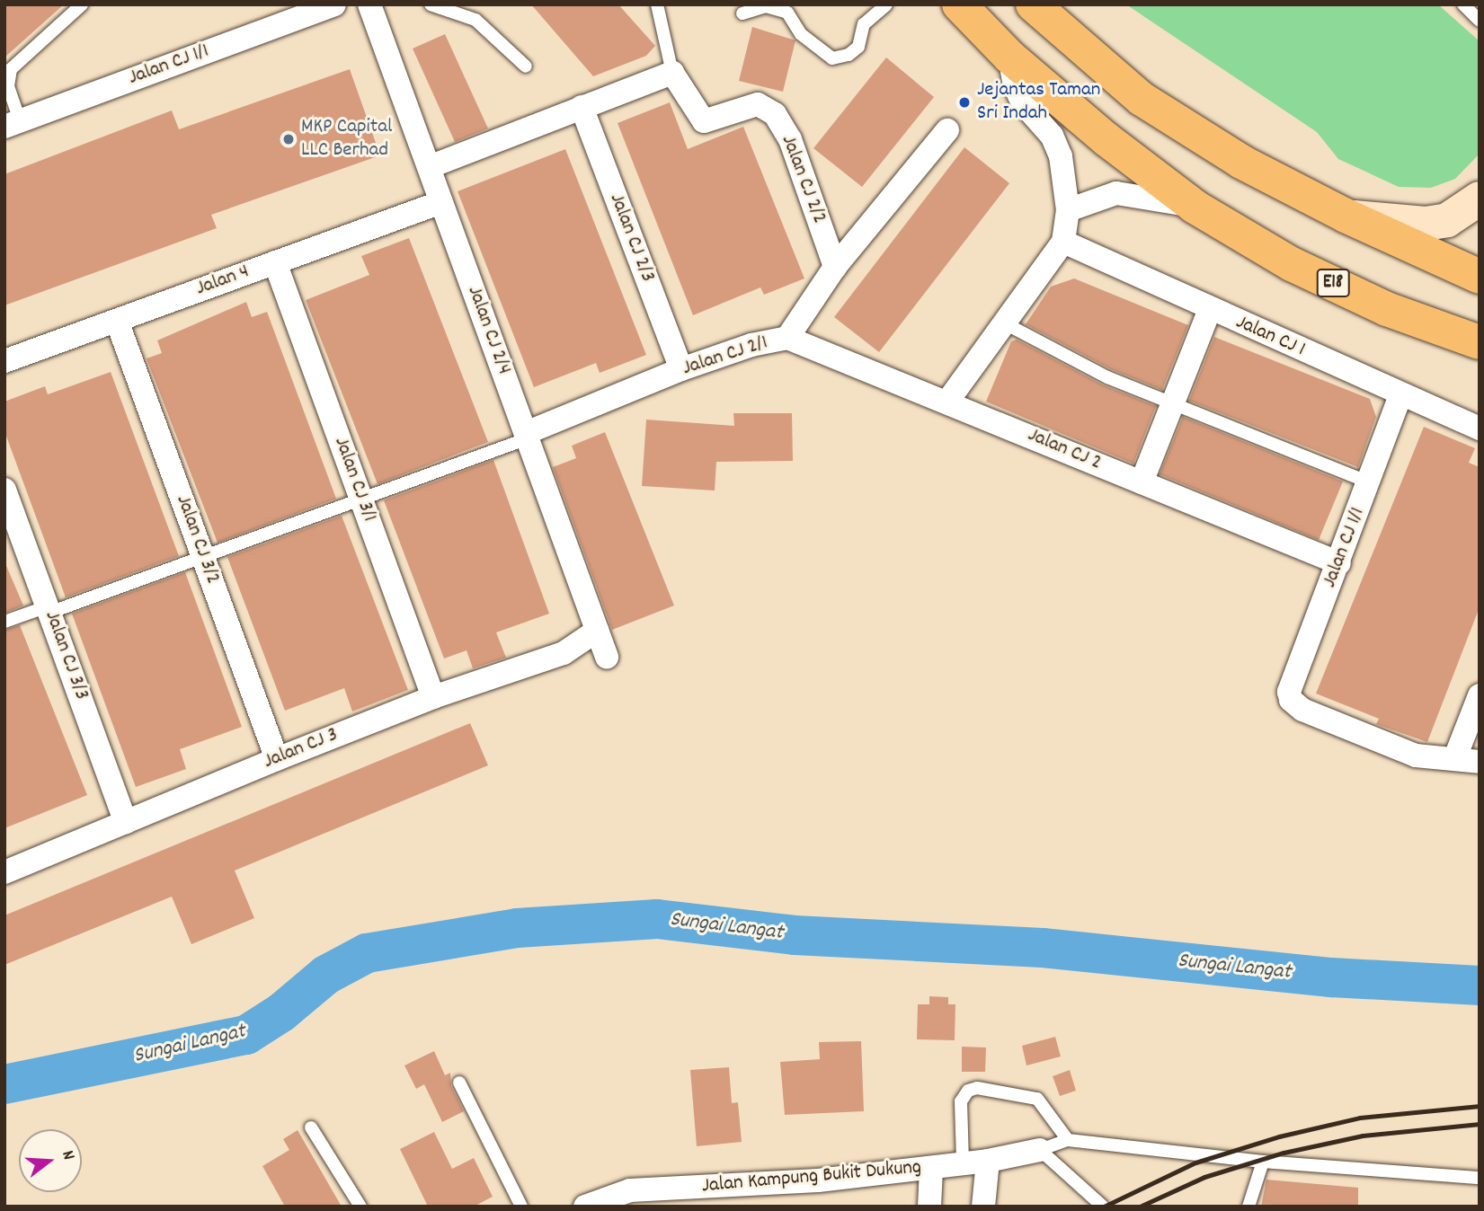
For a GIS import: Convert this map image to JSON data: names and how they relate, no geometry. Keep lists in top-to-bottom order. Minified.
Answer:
{"streets":{"highway":["E18"],"street":["Jalan CJ 1/1","Jalan CJ 2/2","Jalan CJ 2/3","Jalan 4","Jalan CJ 2/4","Jalan CJ 1","Jalan CJ 2/1","Jalan CJ 2","Jalan CJ 3/1","Jalan CJ 3/2","Jalan CJ 3/3","Jalan CJ 3","Jalan Kampung Bukit Dukung"]},"crossings":[["Jalan CJ 1/1","Jalan CJ 1"],["Jalan CJ 1/1","Jalan CJ 2"],["Jalan CJ 2/2","Jalan CJ 2/1"],["Jalan CJ 2/3","Jalan CJ 2/1"],["Jalan 4","Jalan CJ 2/4"],["Jalan 4","Jalan CJ 3/1"],["Jalan 4","Jalan CJ 3/2"],["Jalan CJ 2/4","Jalan CJ 2/1"],["Jalan CJ 2/4","Jalan CJ 3"],["Jalan CJ 2/1","Jalan CJ 2"],["Jalan CJ 3/1","Jalan CJ 3"],["Jalan CJ 3/2","Jalan CJ 3"],["Jalan CJ 3/3","Jalan CJ 3"]],"water":["Sungai Langat"],"places":["Jejantas Taman Sri Indah","MKP Capital LLC Berhad"],"north":"right"}
